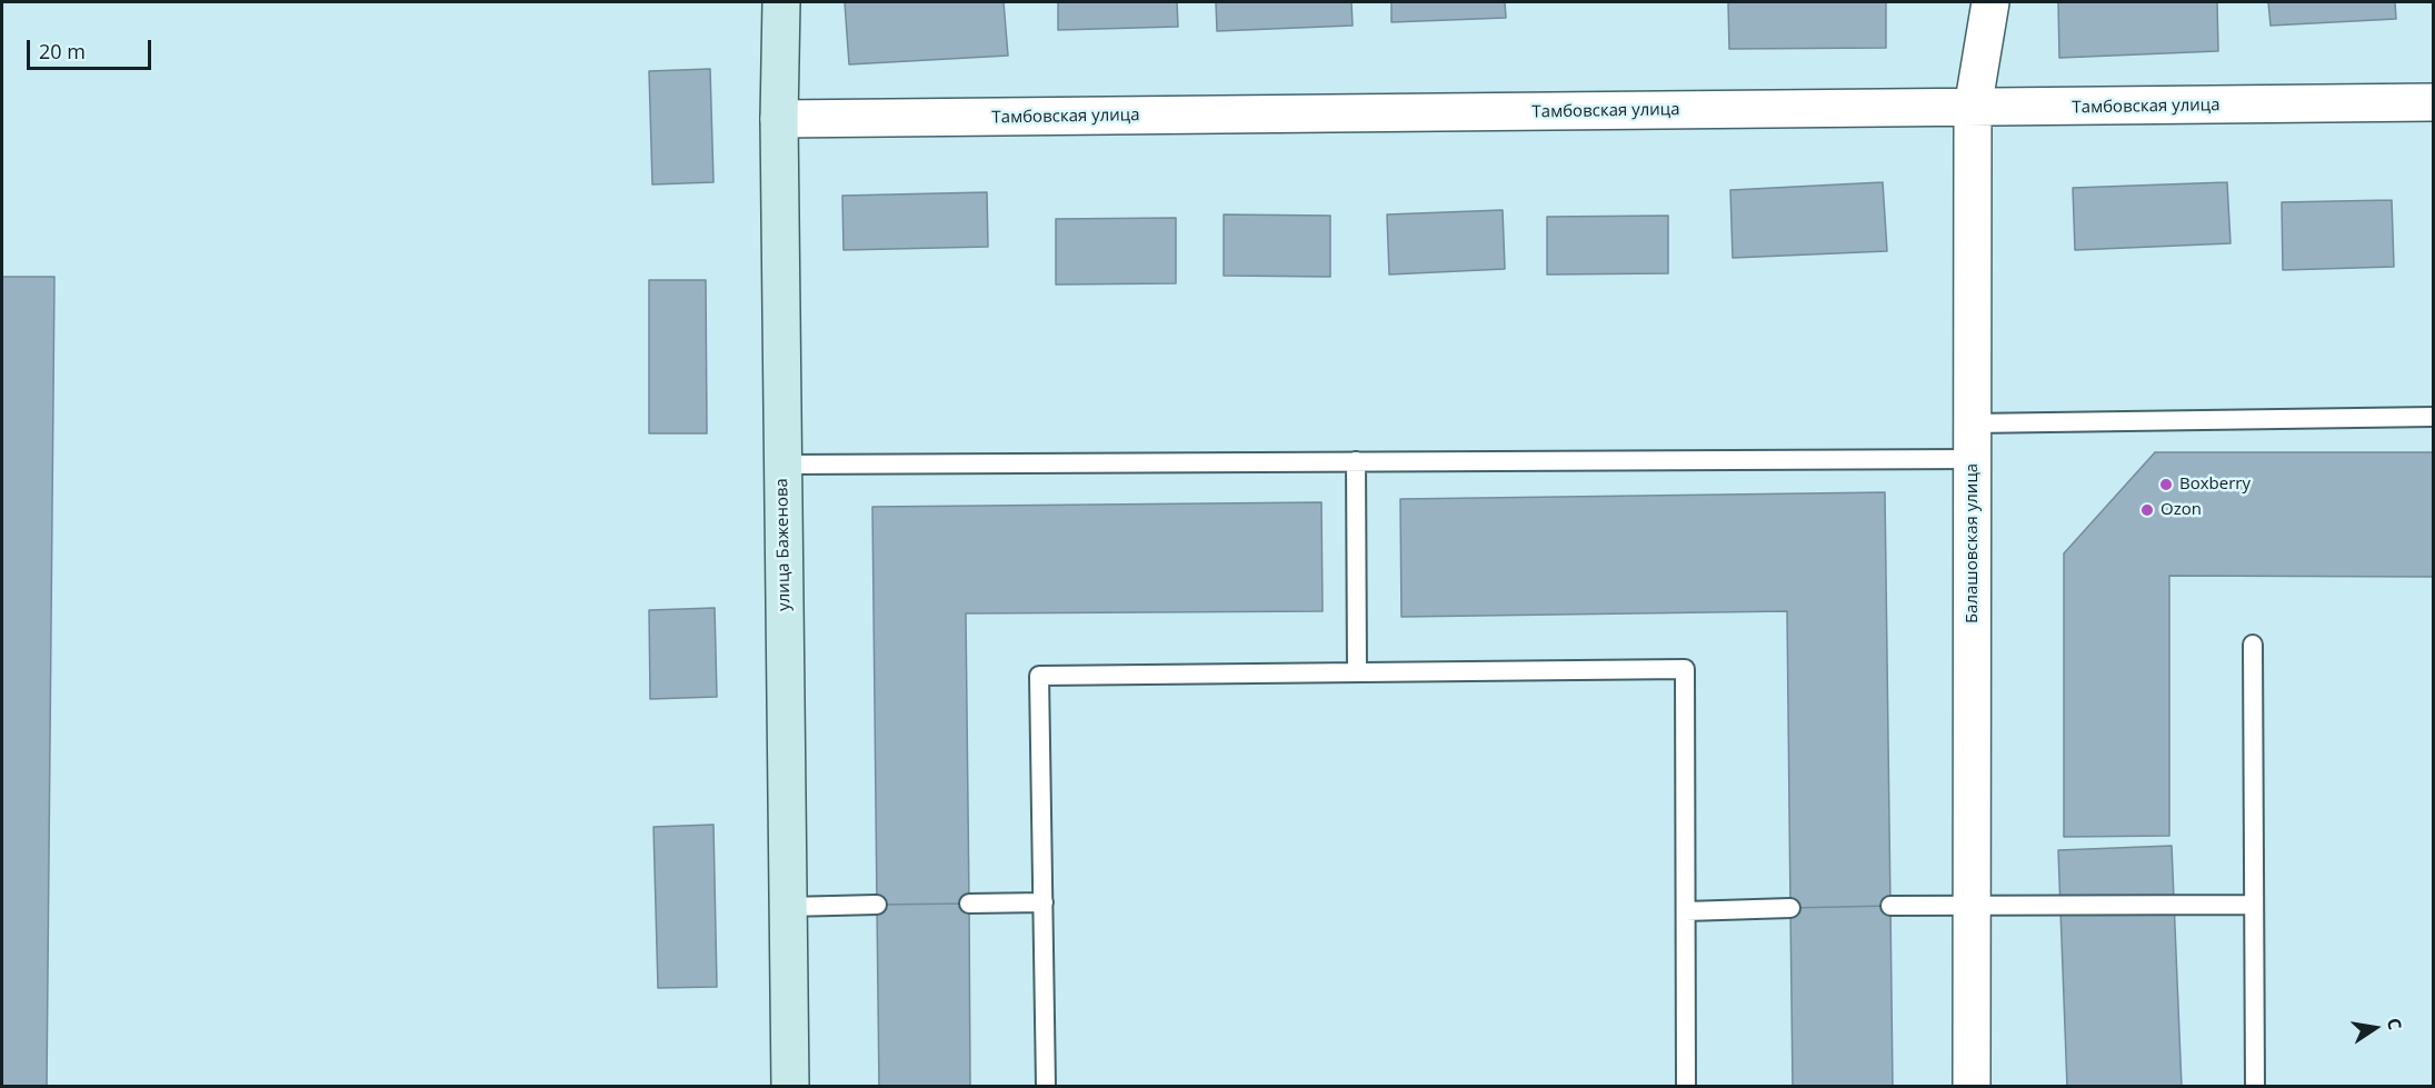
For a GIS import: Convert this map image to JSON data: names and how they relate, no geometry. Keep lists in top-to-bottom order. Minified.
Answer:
{"streets":{"street":["Тамбовская улица","Балашовская улица","улица Баженова"]},"crossings":[["Тамбовская улица","Балашовская улица"],["Тамбовская улица","улица Баженова"]],"places":["Boxberry","Ozon"],"scale_bar":"20 m","north":"right"}
